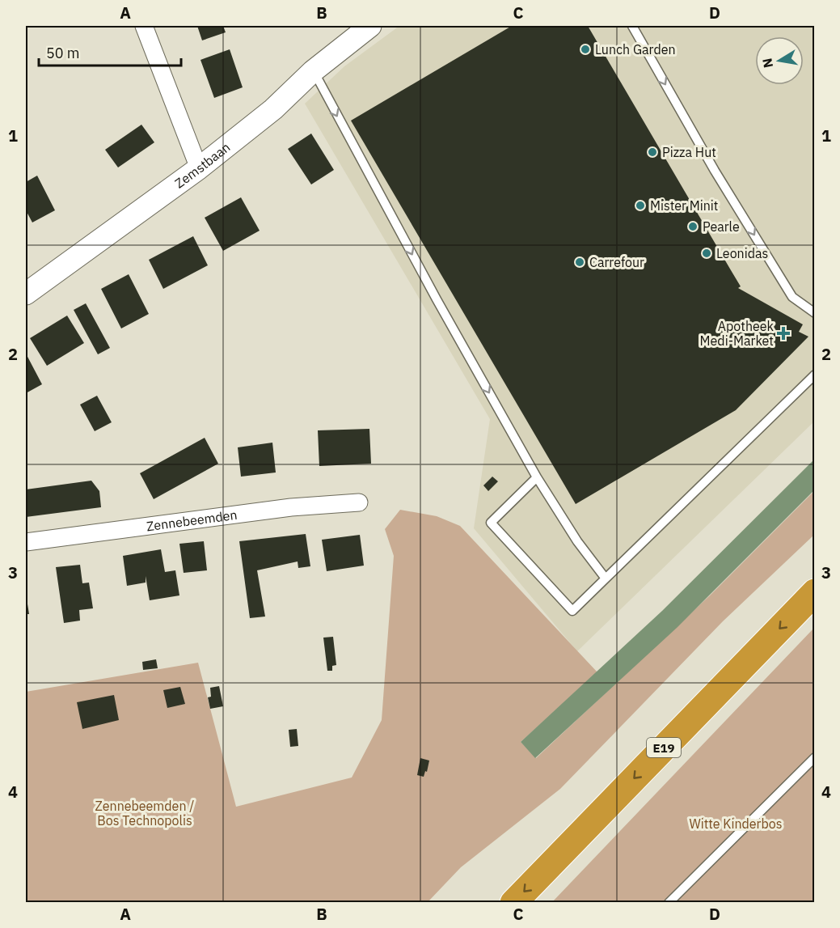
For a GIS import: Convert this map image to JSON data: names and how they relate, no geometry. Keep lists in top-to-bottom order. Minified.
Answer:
{"streets":{"highway":["E19"],"street":["Zemstbaan","Zennebeemden"]},"parks":["Zennebeemden / Bos Technopolis","Witte Kinderbos"],"places":{"other":["Lunch Garden","Pizza Hut","Mister Minit","Pearle","Leonidas","Carrefour"],"health":["Apotheek Medi-Market"]},"scale_bar":"50 m","north":"left","grid":{"columns":["A","B","C","D"],"rows":["1","2","3","4"]}}
